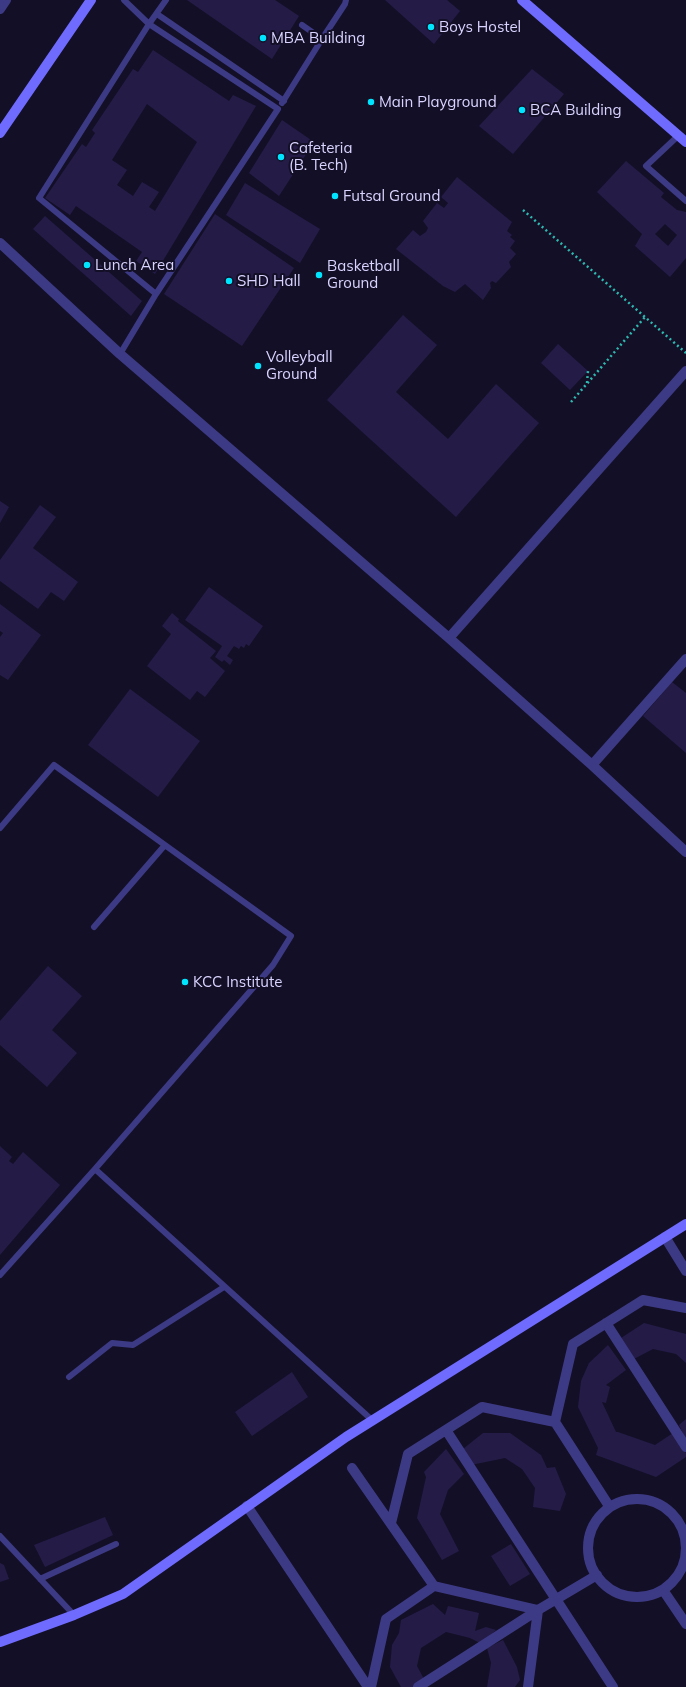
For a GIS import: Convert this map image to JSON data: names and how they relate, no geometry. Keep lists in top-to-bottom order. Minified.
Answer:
{"places":["Boys Hostel","MBA Building","Main Playground","BCA Building","Cafeteria (B. Tech)","Futsal Ground","Lunch Area","Basketball Ground","SHD Hall","Volleyball Ground","KCC Institute"]}
